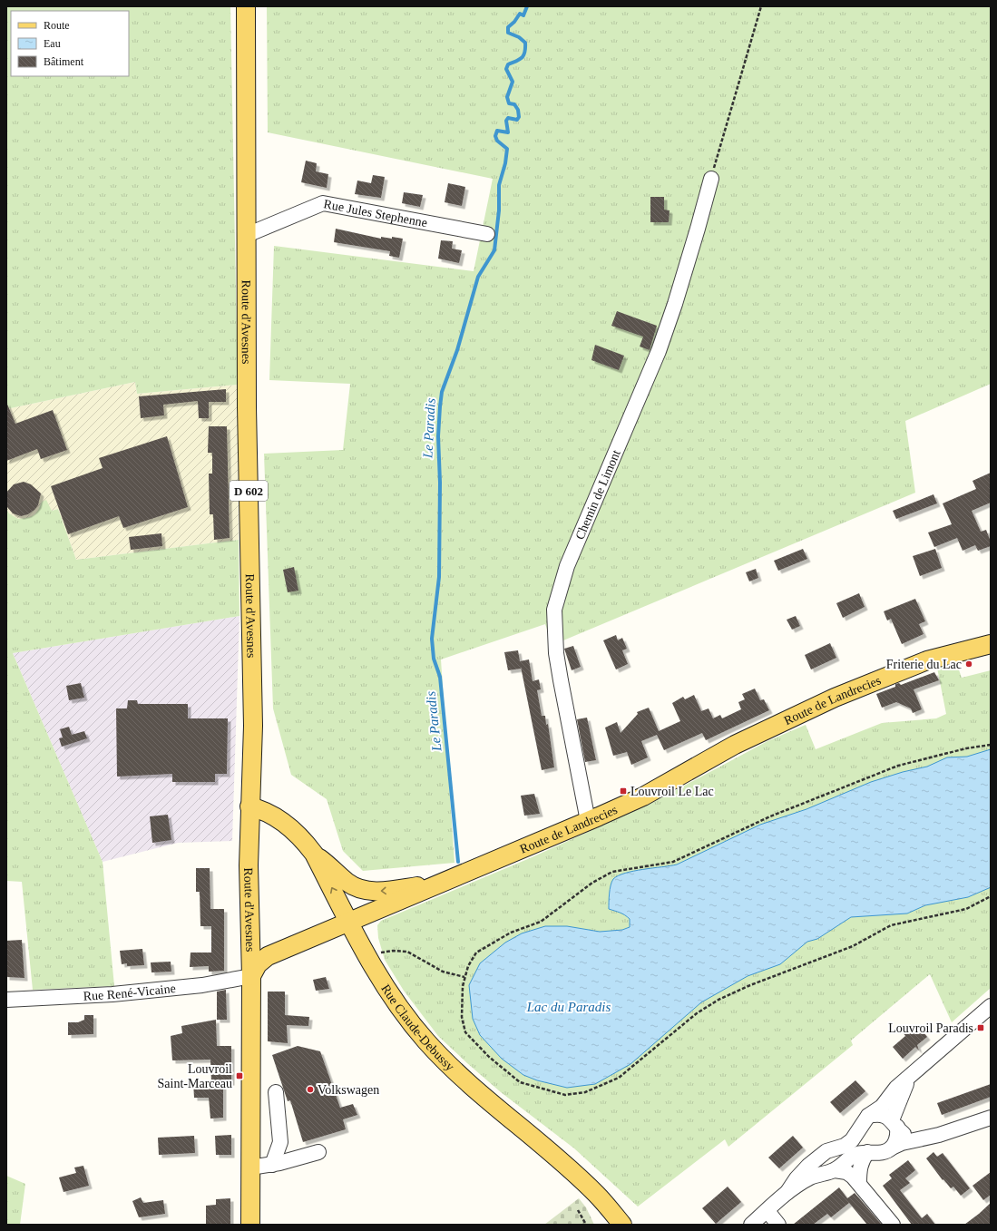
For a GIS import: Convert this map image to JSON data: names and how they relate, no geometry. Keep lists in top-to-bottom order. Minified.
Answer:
{"streets":{"main road":["Route d'Avesnes","D 602","Route de Landrecies","Rue Claude-Debussy"],"street":["Rue Jules Stephenne","Chemin de Limont","Rue René-Vicaine"]},"crossings":[["Rue Jules Stephenne","Route d'Avesnes"],["Route d'Avesnes","Route de Landrecies"],["Route d'Avesnes","Rue René-Vicaine"],["Route d'Avesnes","Rue Claude-Debussy"],["Chemin de Limont","Route de Landrecies"],["Route de Landrecies","Rue René-Vicaine"],["Route de Landrecies","Rue Claude-Debussy"]],"water":["Le Paradis","Lac du Paradis"],"places":{"other":["Friterie du Lac","Volkswagen"],"transit":["Louvroil Le Lac","Louvroil Paradis","Louvroil Saint-Marceau"]},"legend":["Route","Eau","Bâtiment"]}
